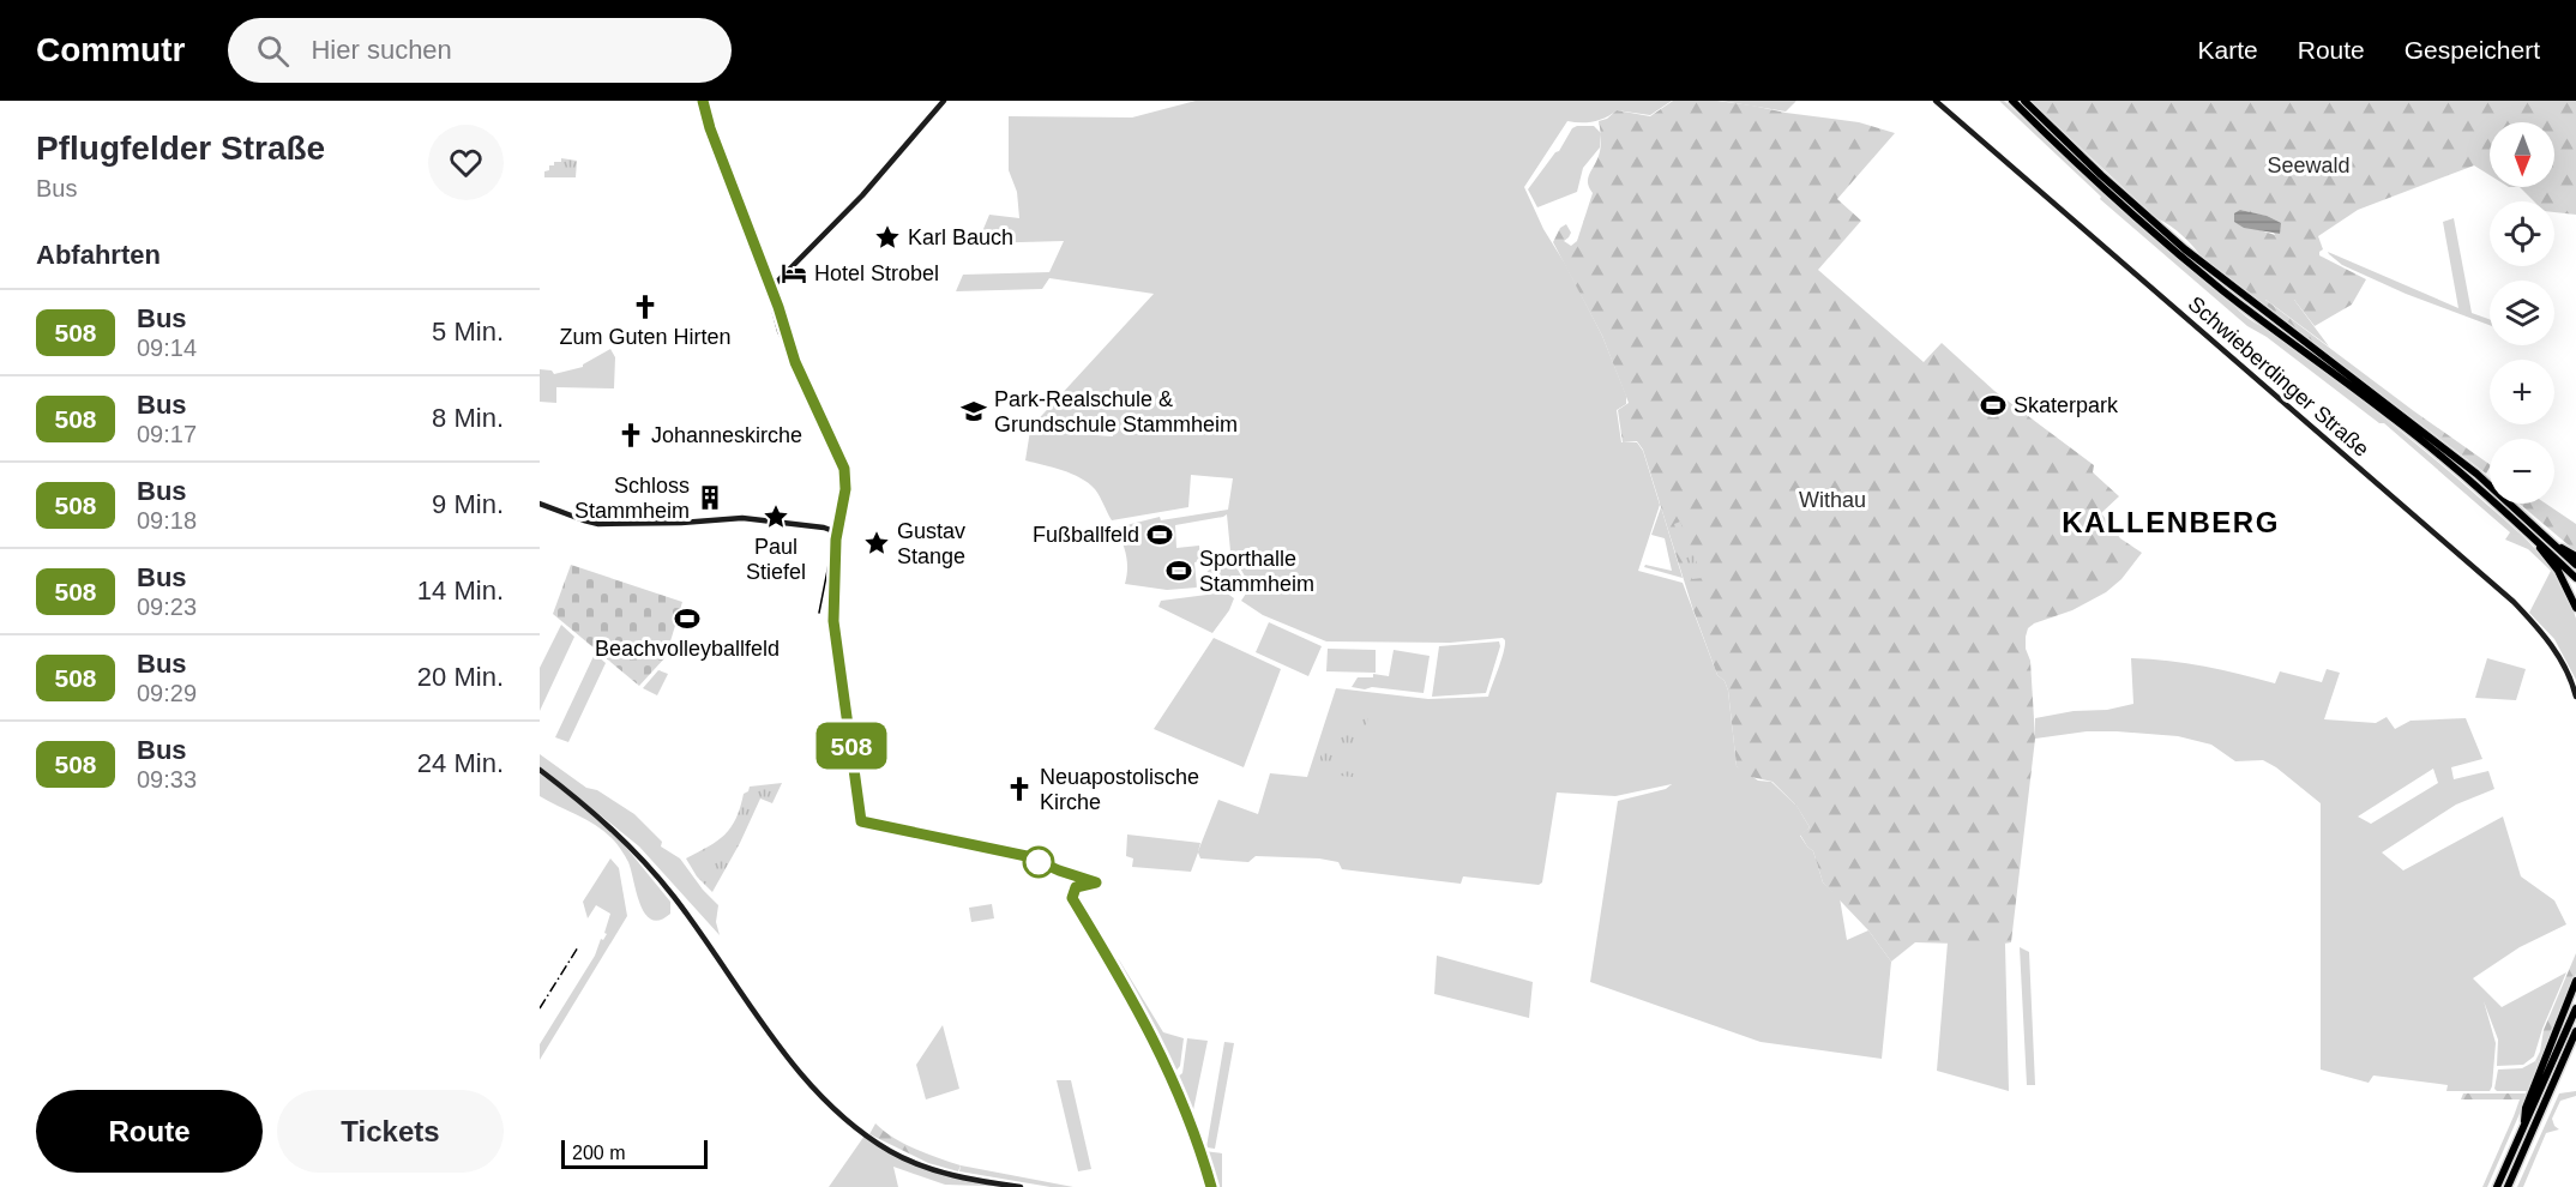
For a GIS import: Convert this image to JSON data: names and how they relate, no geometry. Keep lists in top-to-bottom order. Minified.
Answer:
{"streets":{"street":["Schwieberdinger Straße"]},"districts":["KALLENBERG"],"parks":["Seewald","Withau"],"places":{"place":["Karl Bauch","Paul Stiefel","Gustav Stange"],"hotel":["Hotel Strobel"],"church":["Zum Guten Hirten","Johanneskirche","Neuapostolische Kirche"],"sports":["Skaterpark","Fußballfeld","Sporthalle Stammheim","Beachvolleyballfeld"],"school or university":["Park-Realschule & Grundschule Stammheim"],"building":["Schloss Stammheim"]},"lines":["bus line 508"],"scale_bar":"200 m","north":"bottom","page":{"header":"Commutr","search":"Hier suchen","nav":["Karte","Route","Gespeichert"],"heading":[["Pflugfelder Straße","Bus"],"Abfahrten"],"on_map":"508","map_buttons":["+","−"],"list":[{"mark":"508","name":"Bus","note":"09:14","value":"5 Min."},{"mark":"508","name":"Bus","note":"09:17","value":"8 Min."},{"mark":"508","name":"Bus","note":"09:18","value":"9 Min."},{"mark":"508","name":"Bus","note":"09:23","value":"14 Min."},{"mark":"508","name":"Bus","note":"09:29","value":"20 Min."},{"mark":"508","name":"Bus","note":"09:33","value":"24 Min."}],"buttons":["Route","Tickets"],"scale":"200 m"}}
